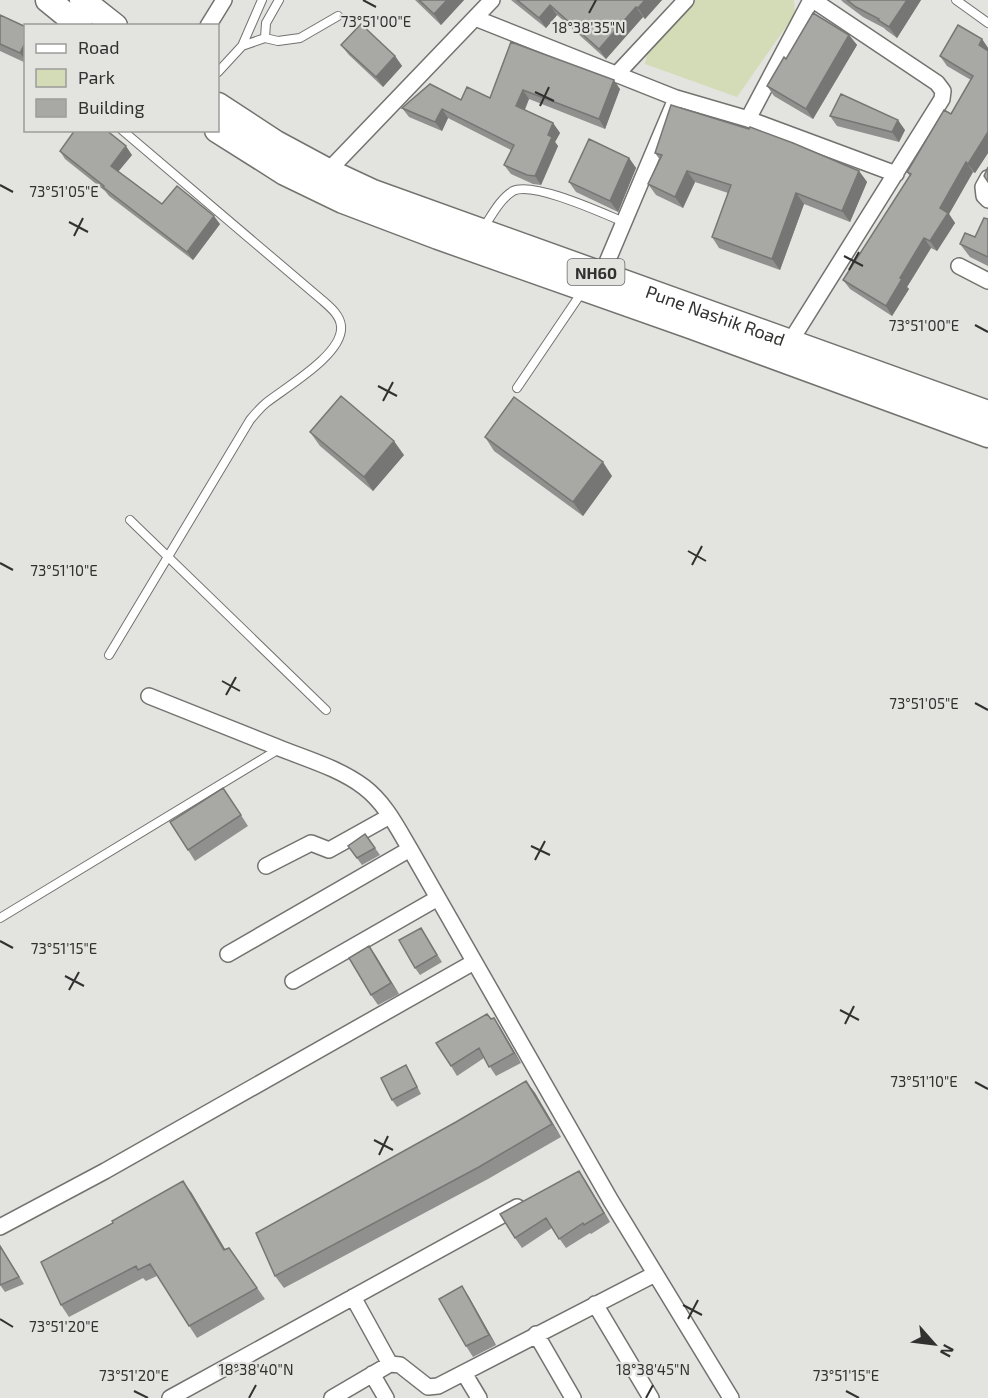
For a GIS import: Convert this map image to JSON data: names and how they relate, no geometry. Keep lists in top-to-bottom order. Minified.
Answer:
{"streets":{"highway":["NH60","Pune Nashik Road"]},"legend":["Road","Park","Building"],"north":"bottom right","coordinates":["73°51'00\"E","18°38'35\"N","73°51'05\"E","73°51'10\"E","73°51'15\"E","73°51'20\"E","18°38'40\"N","18°38'45\"N"]}
